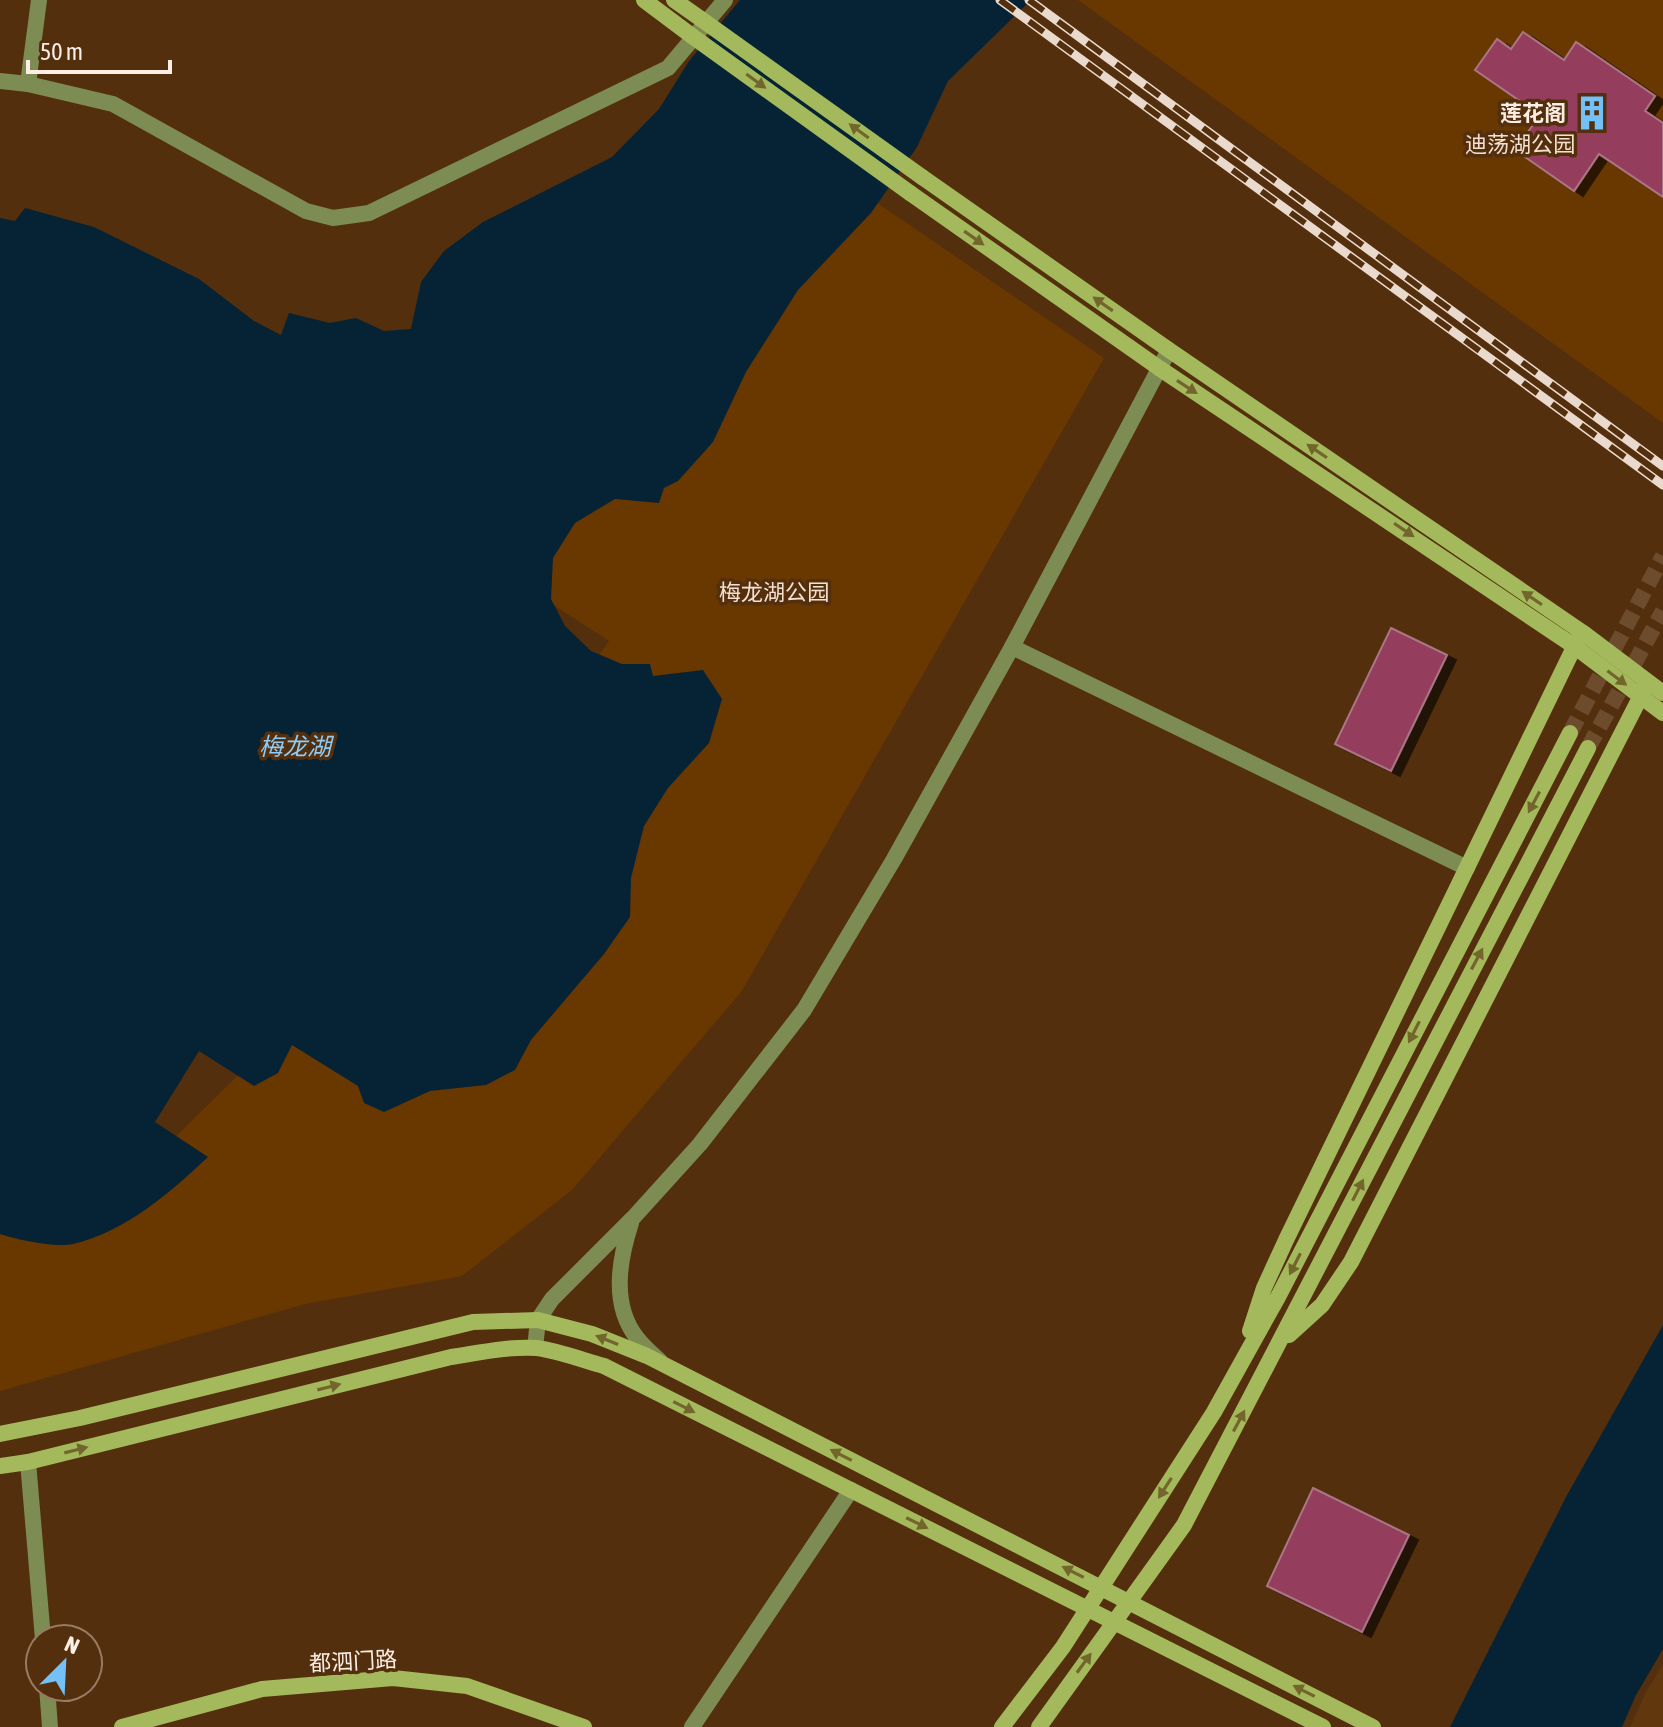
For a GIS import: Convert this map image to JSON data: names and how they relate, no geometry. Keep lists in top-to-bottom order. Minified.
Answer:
{"streets":{"main road":["都泗门路"]},"water":["梅龙湖"],"parks":["迪荡湖公园","梅龙湖公园"],"places":{"building":["莲花阁"]},"scale_bar":"50 m","north":"top right"}
